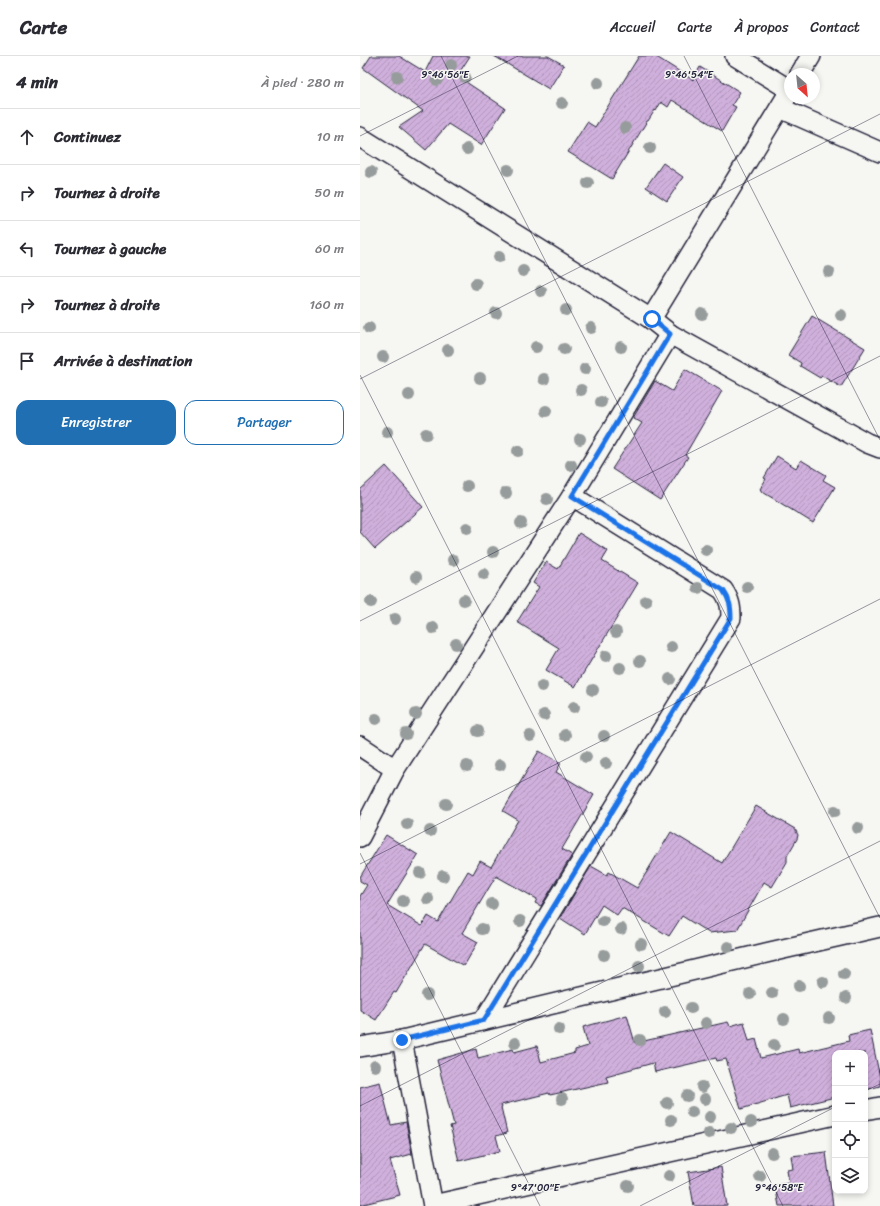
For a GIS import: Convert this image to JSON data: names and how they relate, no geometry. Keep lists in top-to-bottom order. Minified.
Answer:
{"north":"bottom right","page":{"header":"Carte","nav":["Accueil","Carte","À propos","Contact"],"heading":["4 min","À pied · 280 m"],"list":[["Continuez","10 m"],["Tournez à droite","50 m"],["Tournez à gauche","60 m"],["Tournez à droite","160 m"],"Arrivée à destination"],"buttons":["Enregistrer","Partager"],"map_buttons":["+","−"]},"coordinates":["9°46'56\"E","9°46'54\"E","9°47'00\"E","9°46'58\"E"]}
